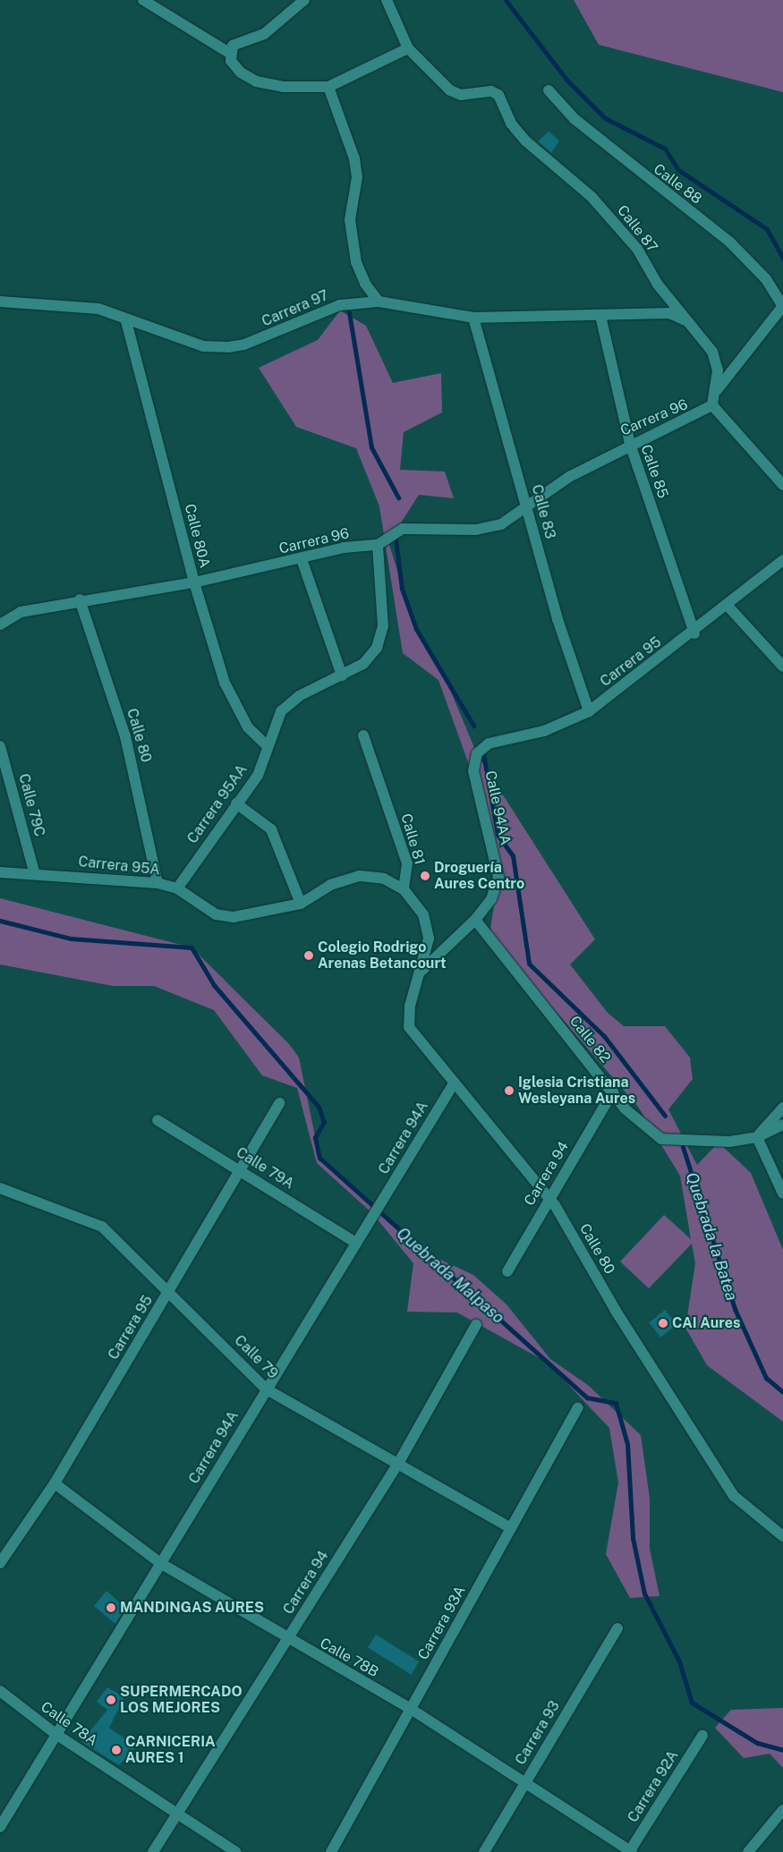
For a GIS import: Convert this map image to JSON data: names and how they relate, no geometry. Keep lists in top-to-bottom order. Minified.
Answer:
{"streets":{"street":["Calle 88","Calle 87","Carrera 97","Carrera 96","Calle 85","Calle 83","Calle 80A","Carrera 95","Calle 80","Carrera 95AA","Calle 79C","Calle 94AA","Calle 81","Carrera 95A","Calle 82","Carrera 94A","Calle 79A","Carrera 94","Calle 79","Carrera 93A","Calle 78B","Calle 78A","Carrera 93","Carrera 92A"]},"crossings":[["Calle 87","Carrera 97"],["Calle 87","Carrera 96"],["Carrera 97","Calle 85"],["Carrera 97","Calle 83"],["Carrera 97","Calle 80A"],["Carrera 96","Calle 85"],["Carrera 96","Calle 83"],["Carrera 96","Calle 80A"],["Carrera 96","Calle 80"],["Carrera 96","Carrera 95AA"],["Calle 85","Carrera 95"],["Calle 83","Carrera 95"],["Calle 80A","Carrera 95AA"],["Carrera 95","Calle 94AA"],["Carrera 95","Calle 79A"],["Carrera 95","Calle 79"],["Carrera 95","Calle 78B"],["Calle 80","Calle 94AA"],["Calle 80","Carrera 95A"],["Calle 80","Carrera 94A"],["Calle 80","Carrera 94"],["Carrera 95AA","Carrera 95A"],["Calle 79C","Carrera 95A"],["Calle 94AA","Calle 82"],["Calle 81","Carrera 95A"],["Calle 82","Carrera 94"],["Carrera 94A","Calle 79A"],["Carrera 94A","Calle 79"],["Carrera 94A","Calle 78B"],["Carrera 94A","Calle 78A"],["Carrera 94","Calle 79"],["Carrera 94","Calle 78B"],["Carrera 94","Calle 78A"],["Calle 79","Carrera 93A"],["Carrera 93A","Calle 78B"],["Calle 78B","Carrera 93"],["Calle 78B","Carrera 92A"]],"water":["Quebrada la Batea","Quebrada Malpaso"],"places":["Droguería Aures Centro","Colegio Rodrigo Arenas Betancourt","Iglesia Cristiana Wesleyana Aures","CAI Aures","MANDINGAS AURES","SUPERMERCADO LOS MEJORES","CARNICERIA AURES 1"]}
